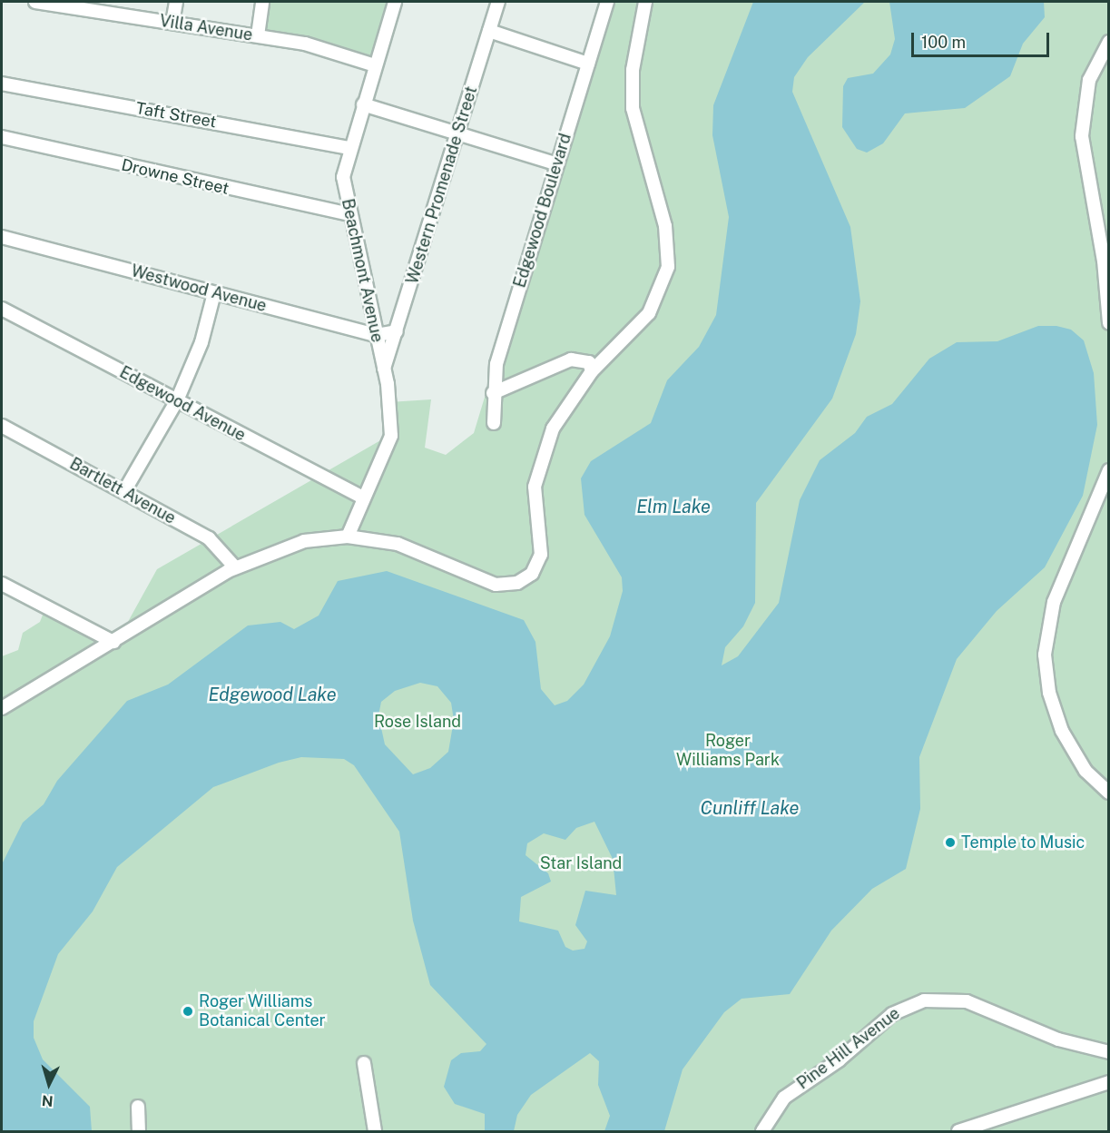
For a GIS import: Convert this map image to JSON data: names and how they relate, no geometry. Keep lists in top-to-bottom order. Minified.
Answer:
{"streets":{"street":["Villa Avenue","Taft Street","Drowne Street","Western Promenade Street","Edgewood Boulevard","Beachmont Avenue","Westwood Avenue","Edgewood Avenue","Bartlett Avenue","Pine Hill Avenue"]},"crossings":[["Villa Avenue","Beachmont Avenue"],["Taft Street","Beachmont Avenue"],["Drowne Street","Beachmont Avenue"],["Western Promenade Street","Beachmont Avenue"],["Western Promenade Street","Westwood Avenue"],["Beachmont Avenue","Westwood Avenue"],["Beachmont Avenue","Edgewood Avenue"]],"water":["Elm Lake","Edgewood Lake","Cunliff Lake"],"parks":["Rose Island","Roger Williams Park","Star Island"],"places":["Temple to Music","Roger Williams Botanical Center"],"scale_bar":"100 m","north":"bottom"}
